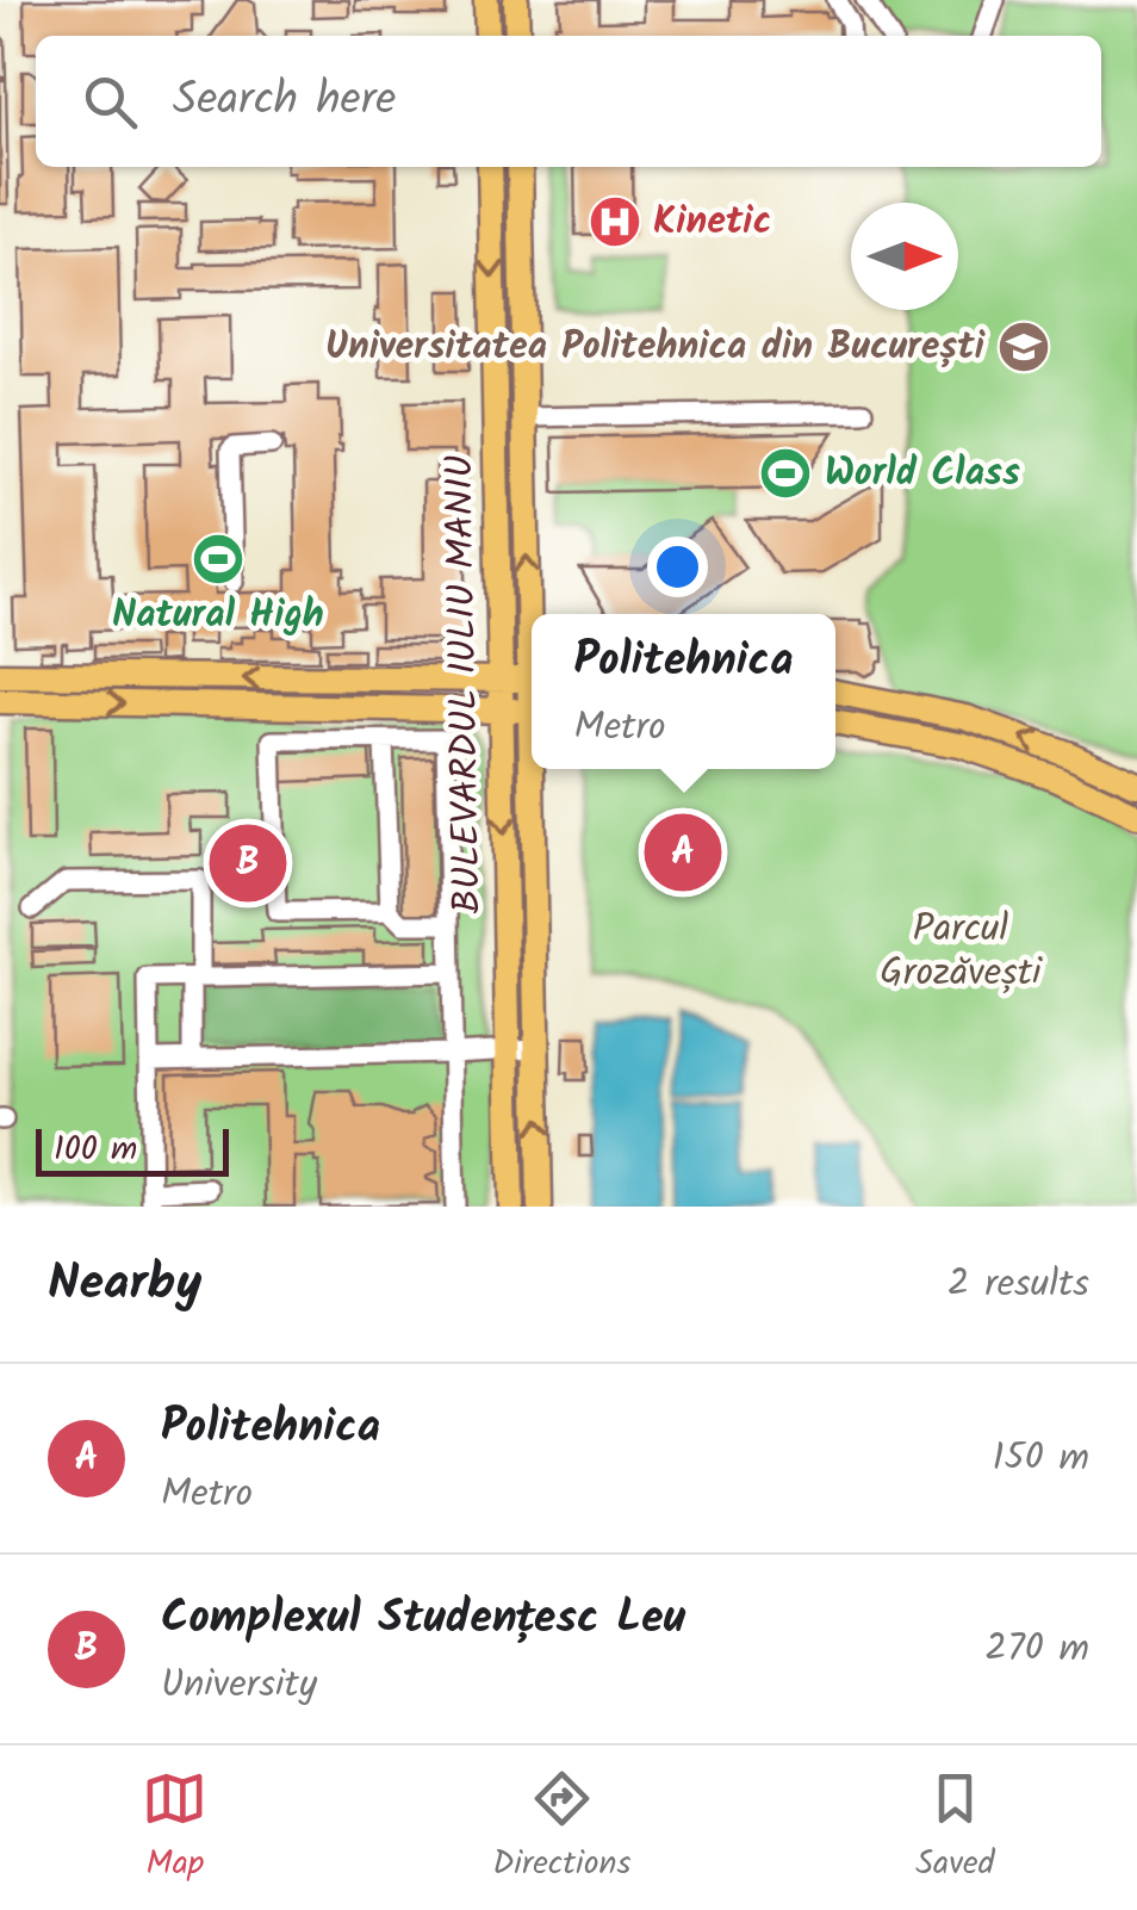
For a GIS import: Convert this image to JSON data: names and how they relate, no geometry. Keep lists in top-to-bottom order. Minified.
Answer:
{"streets":{"main road":["BULEVARDUL IULIU MANIU"]},"parks":["Parcul Grozăvești"],"places":{"hospital":["Kinetic"],"school or university":["Universitatea Politehnica din București"],"sports":["World Class","Natural High"]},"scale_bar":"100 m","north":"right","page":{"search":"Search here","popup":["Politehnica","Metro"],"pins":["A","B"],"scale":"100 m","heading":["Nearby","2 results"],"list":[{"mark":"A","name":"Politehnica","note":"Metro","value":"150 m"},{"mark":"B","name":"Complexul Studențesc Leu","note":"University","value":"270 m"}],"nav":["Map","Directions","Saved"]}}
